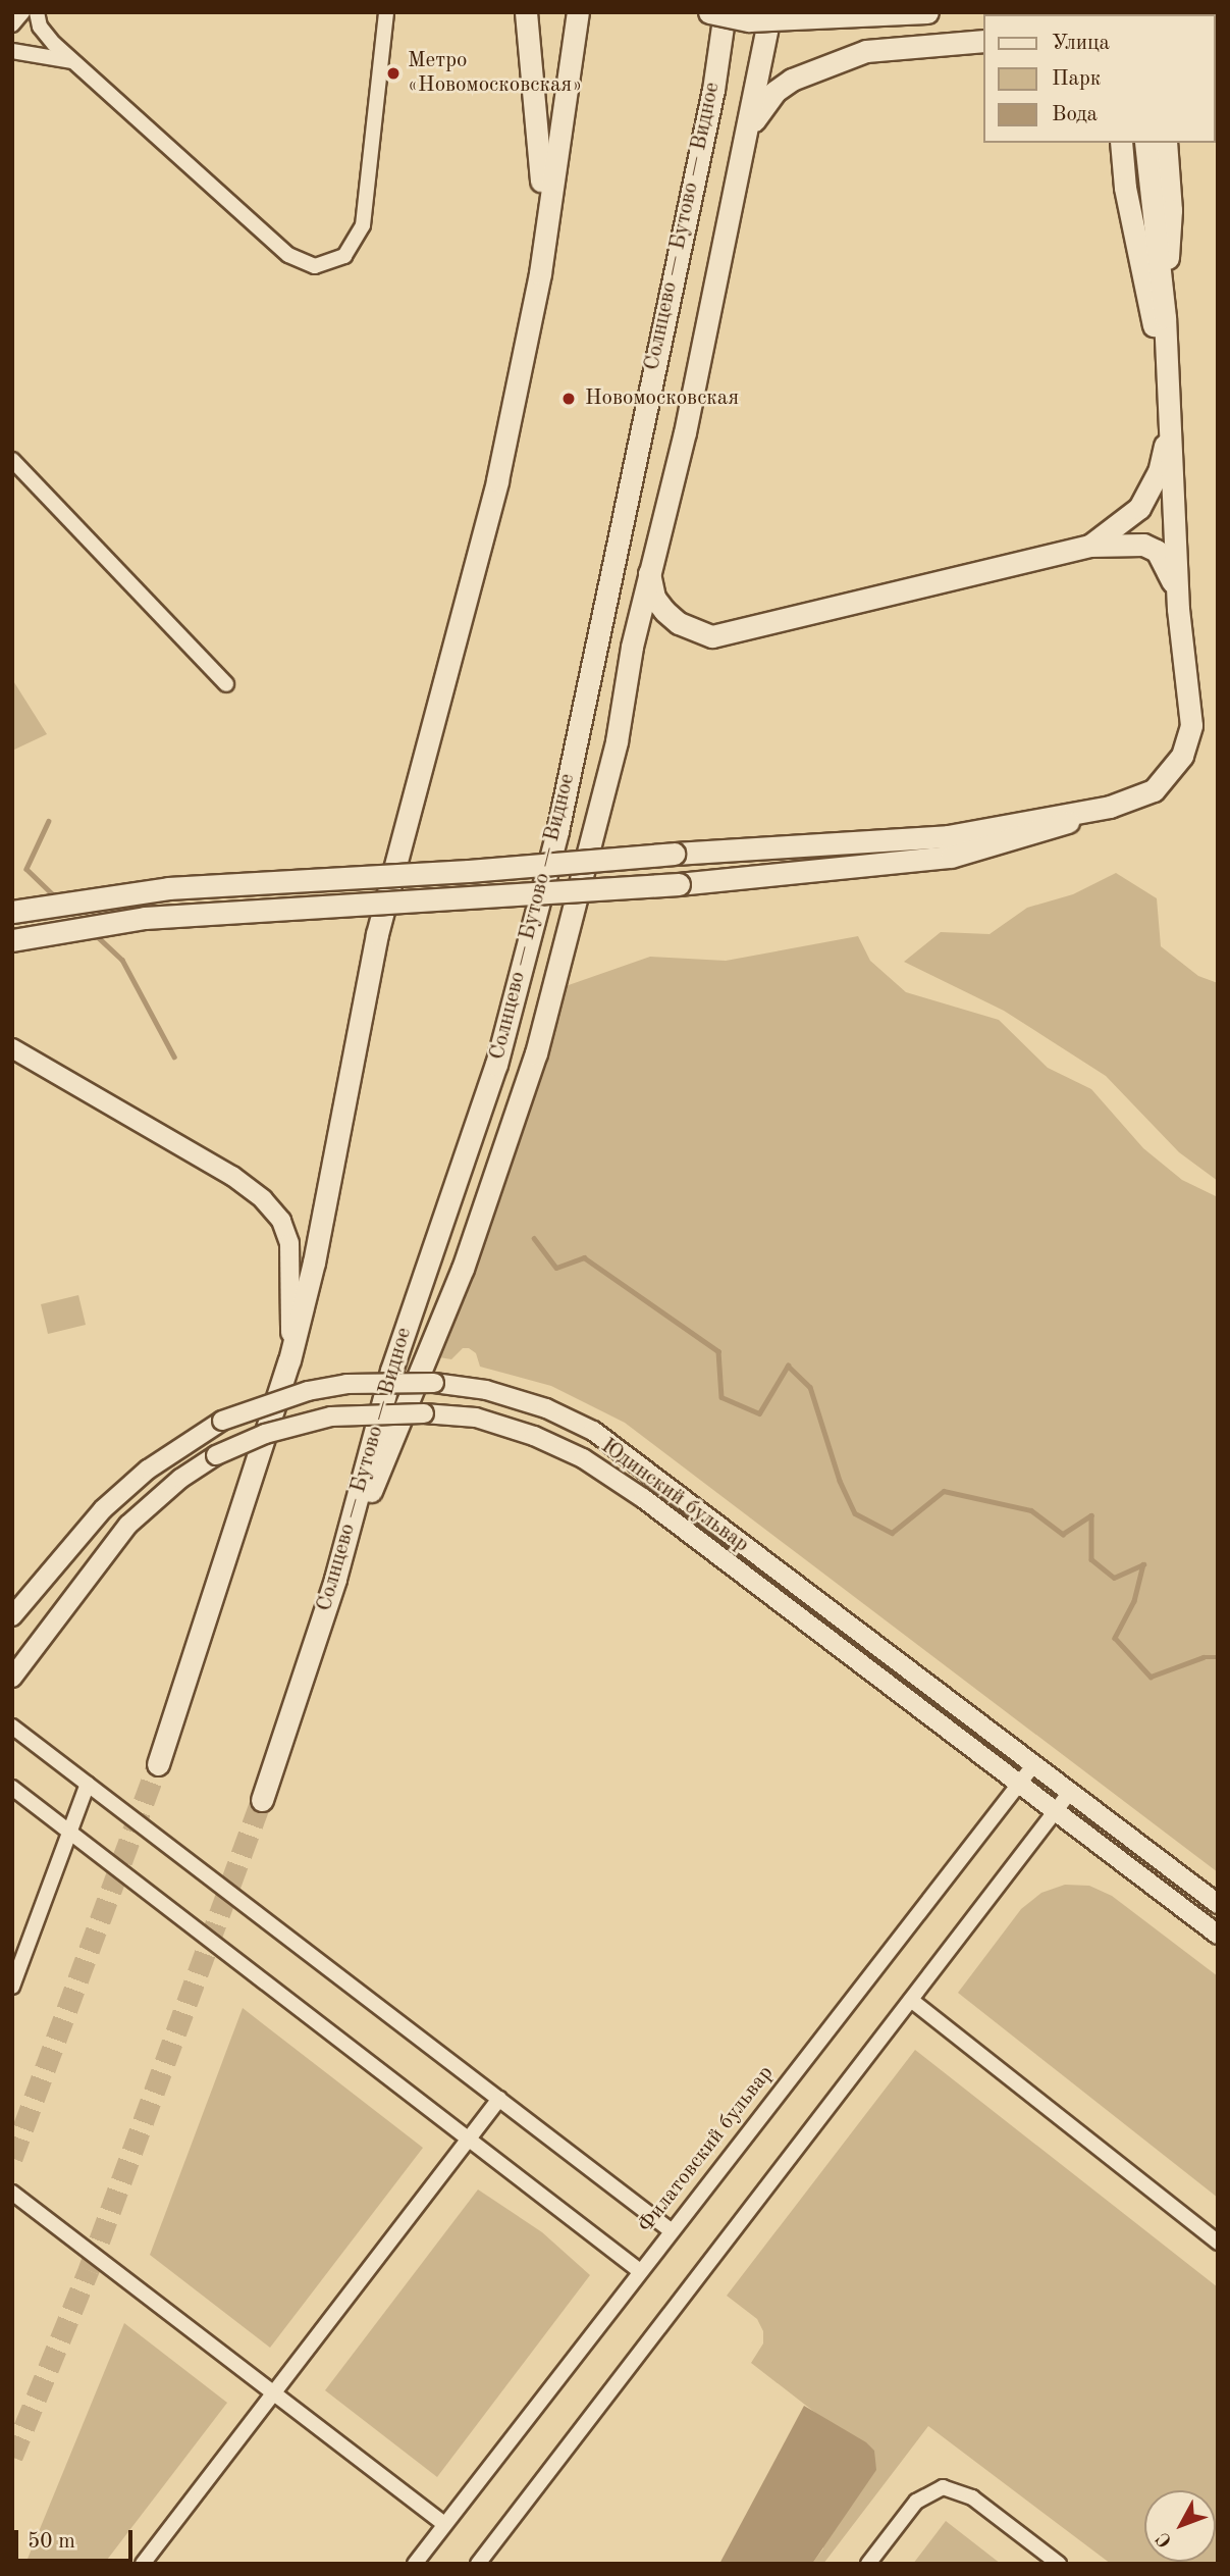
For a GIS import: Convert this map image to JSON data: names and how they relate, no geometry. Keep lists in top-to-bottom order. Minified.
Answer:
{"streets":{"main road":["Солнцево — Бутово — Видное"],"street":["Юдинский бульвар","Филатовский бульвар"]},"crossings":[["Юдинский бульвар","Филатовский бульвар"]],"places":["Метро «Новомосковская»","Новомосковская"],"legend":["Улица","Парк","Вода"],"scale_bar":"50 m","north":"bottom left"}
